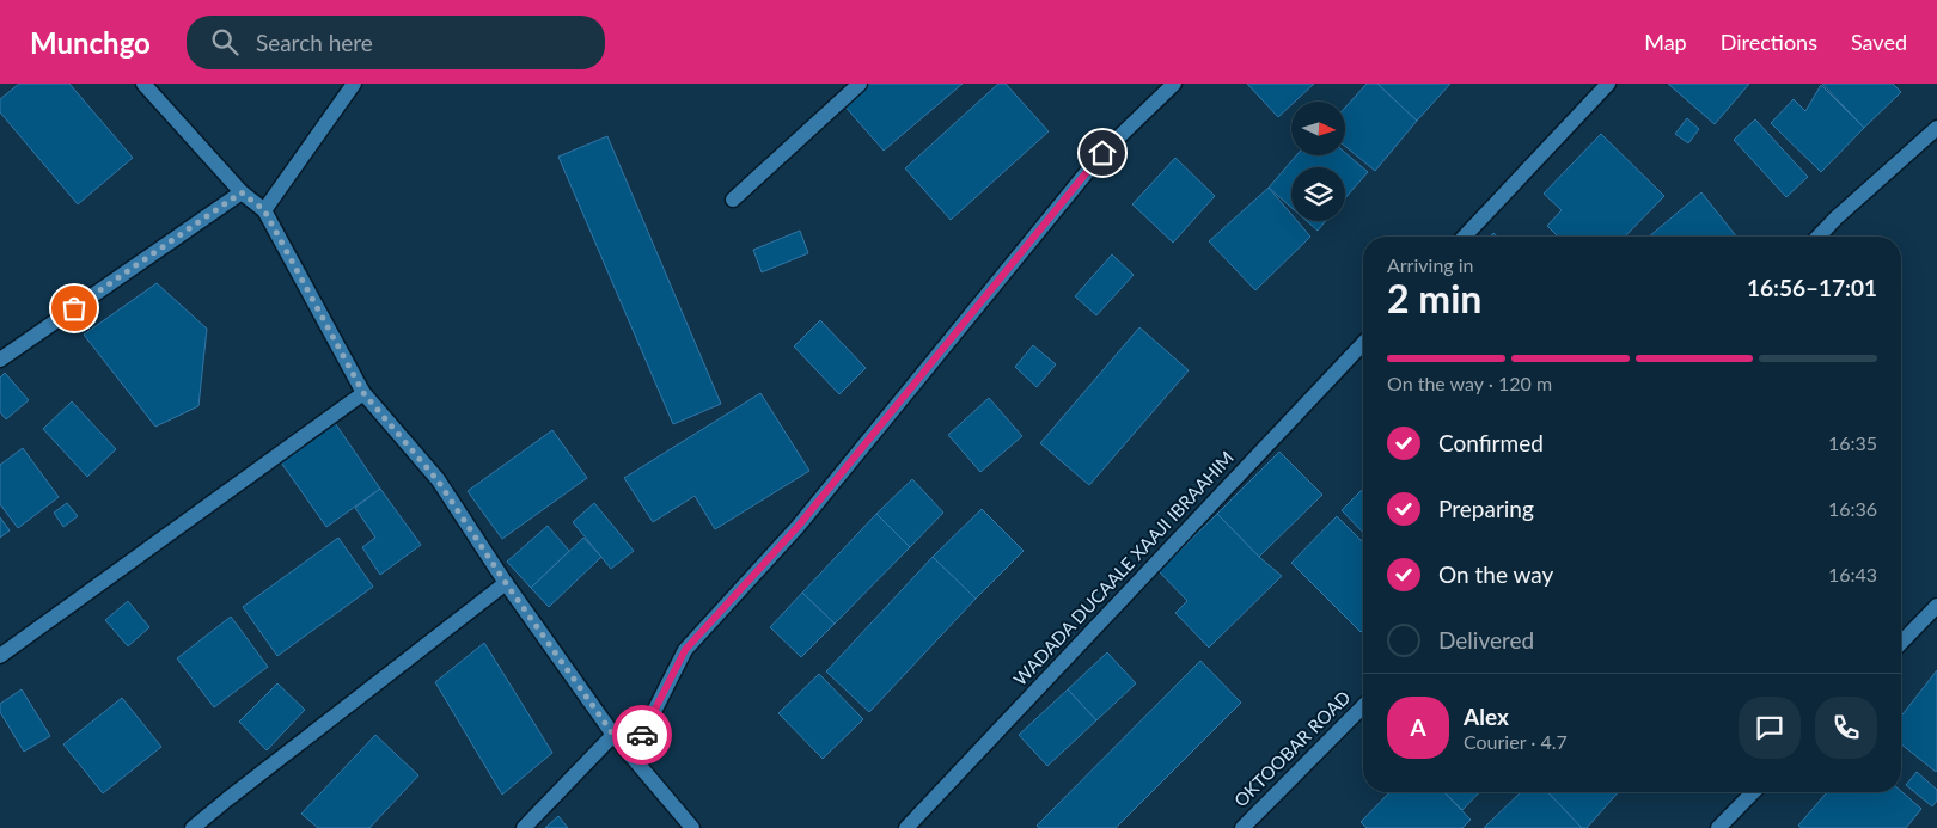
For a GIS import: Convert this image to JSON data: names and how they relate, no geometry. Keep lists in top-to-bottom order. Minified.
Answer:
{"streets":{"street":["WADADA DUCAALE XAAJI IBRAAHIM","OKTOOBAR ROAD"]},"north":"right","page":{"header":"Munchgo","search":"Search here","nav":["Map","Directions","Saved"],"heading":["2 min","Arriving in","16:56–17:01"],"panel":["Alex","Courier · 4.7"],"bar":"On the way · 120 m","list":[["Confirmed","16:35"],["Preparing","16:36"],["On the way","16:43"],"Delivered"],"round":"A"}}
